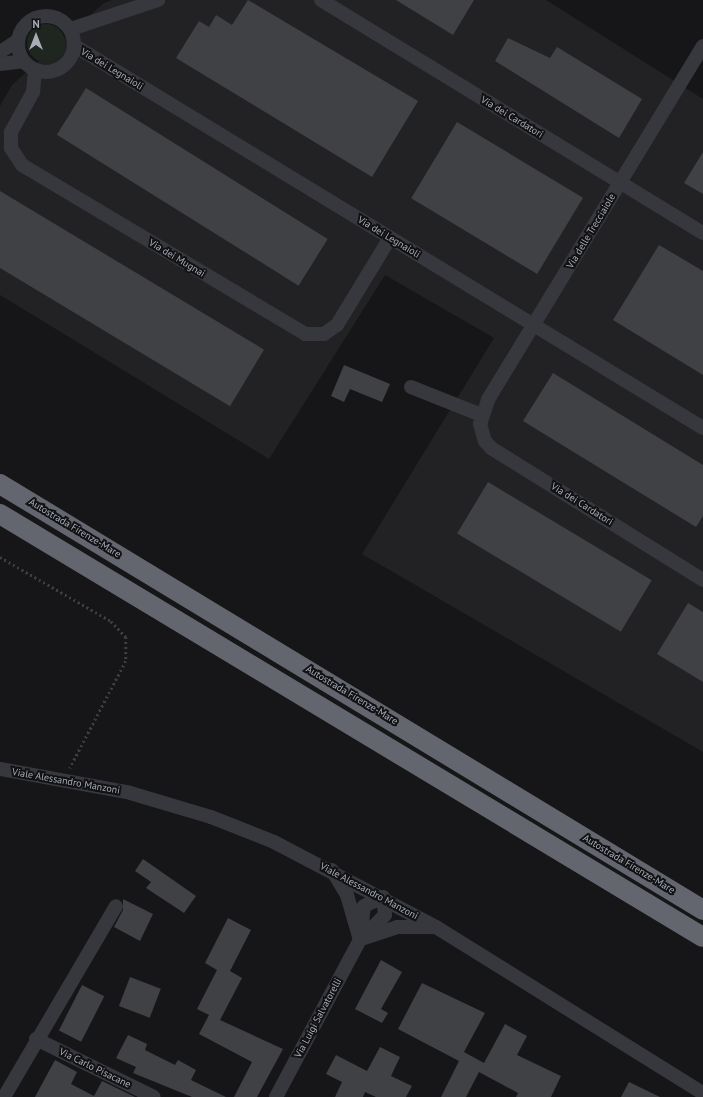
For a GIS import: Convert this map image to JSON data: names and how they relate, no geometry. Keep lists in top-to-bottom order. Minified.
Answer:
{"streets":{"highway":["Autostrada Firenze-Mare"],"street":["Via dei Legnaioli","Via dei Cardatori","Via delle Trecciaiole","Via dei Mugnai","Viale Alessandro Manzoni","Via Luigi Salvatorelli","Via Carlo Pisacane"]},"crossings":[["Via dei Legnaioli","Via delle Trecciaiole"],["Via dei Legnaioli","Via dei Mugnai"],["Via dei Cardatori","Via delle Trecciaiole"],["Viale Alessandro Manzoni","Via Luigi Salvatorelli"]],"north":"top"}
